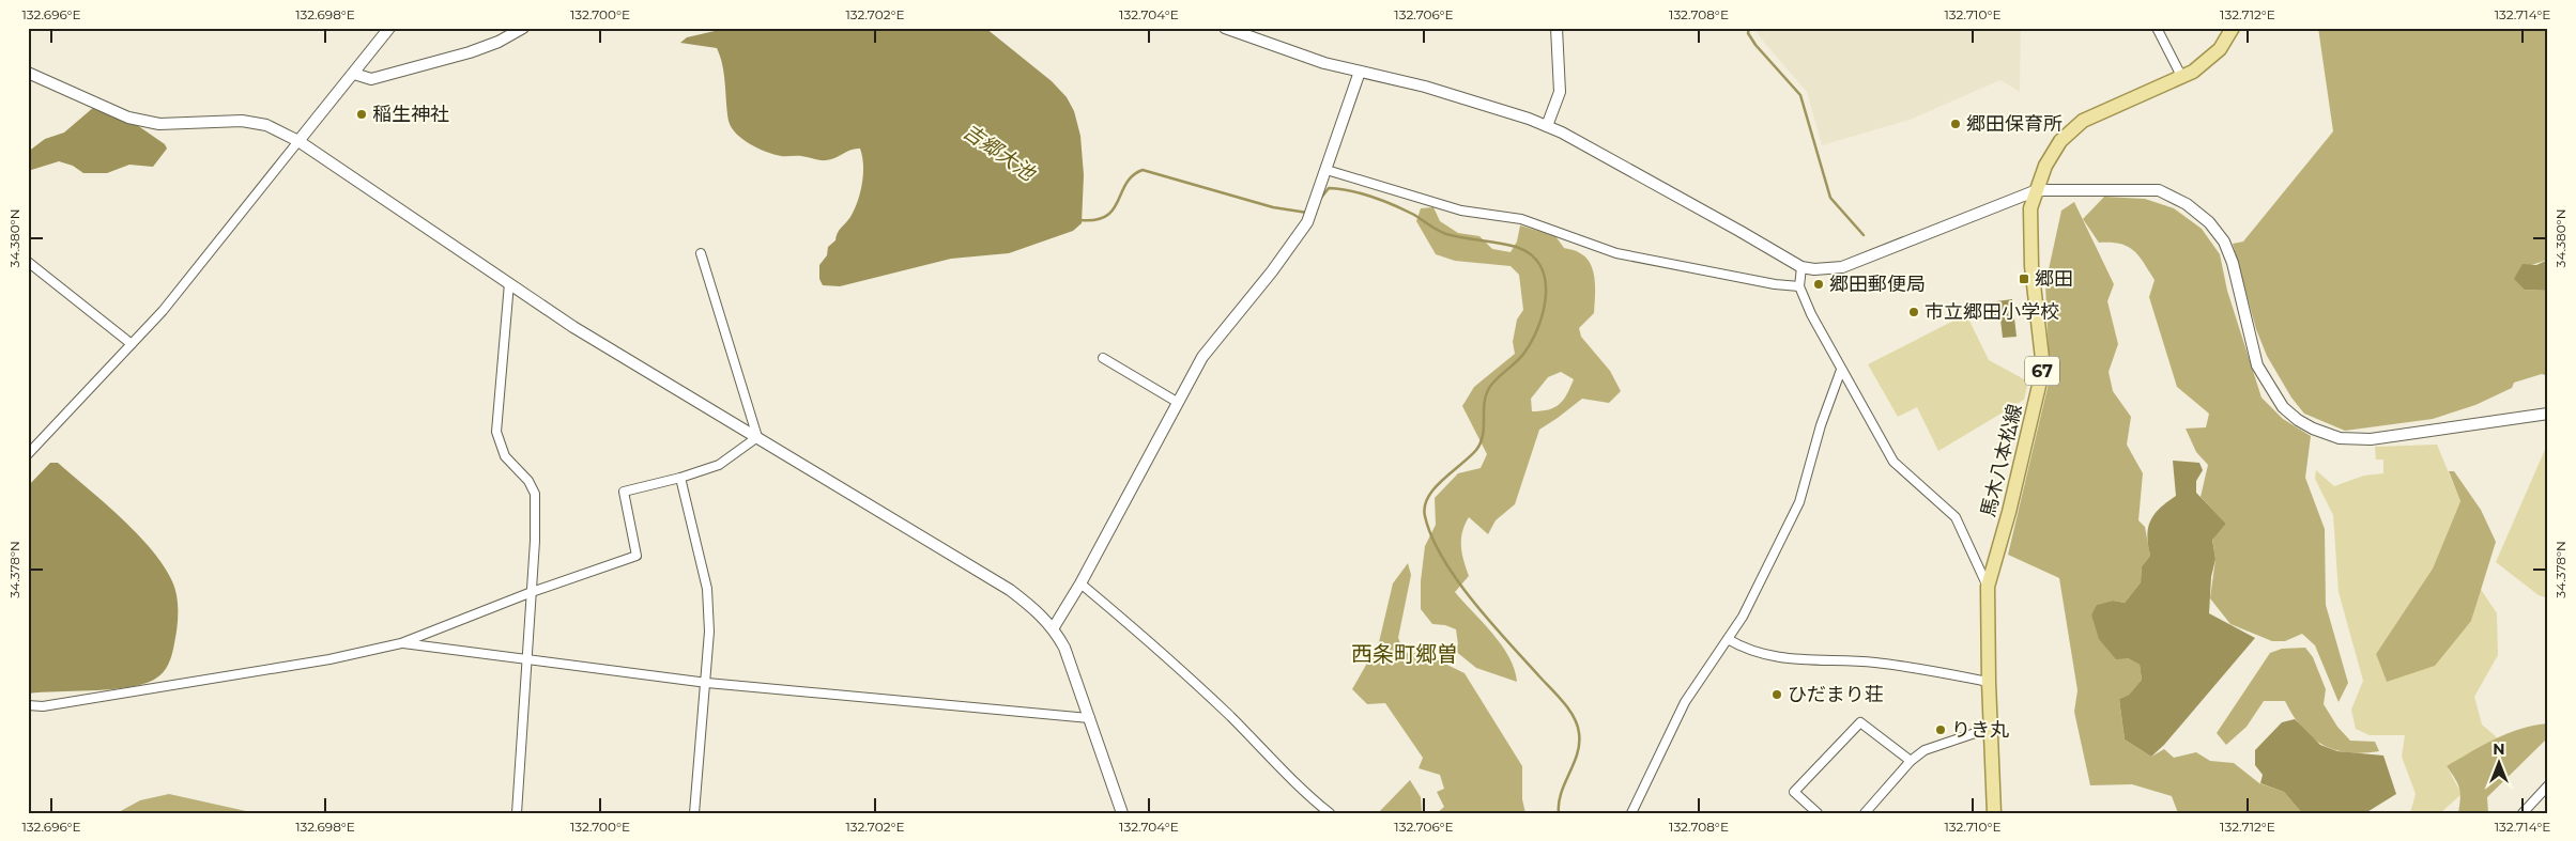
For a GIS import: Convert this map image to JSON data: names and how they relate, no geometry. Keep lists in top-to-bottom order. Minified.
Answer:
{"streets":{"main road":["67","馬木八本松線"]},"districts":["西条町郷曽"],"water":["吉郷大池"],"places":{"other":["稲生神社","郷田保育所","郷田郵便局","市立郷田小学校","ひだまり荘","りき丸"],"transit":["郷田"]},"north":"top","coordinates":["132.696°E","132.698°E","132.700°E","132.702°E","132.704°E","132.706°E","132.708°E","132.710°E","132.712°E","132.714°E","34.380°N","34.378°N"]}
